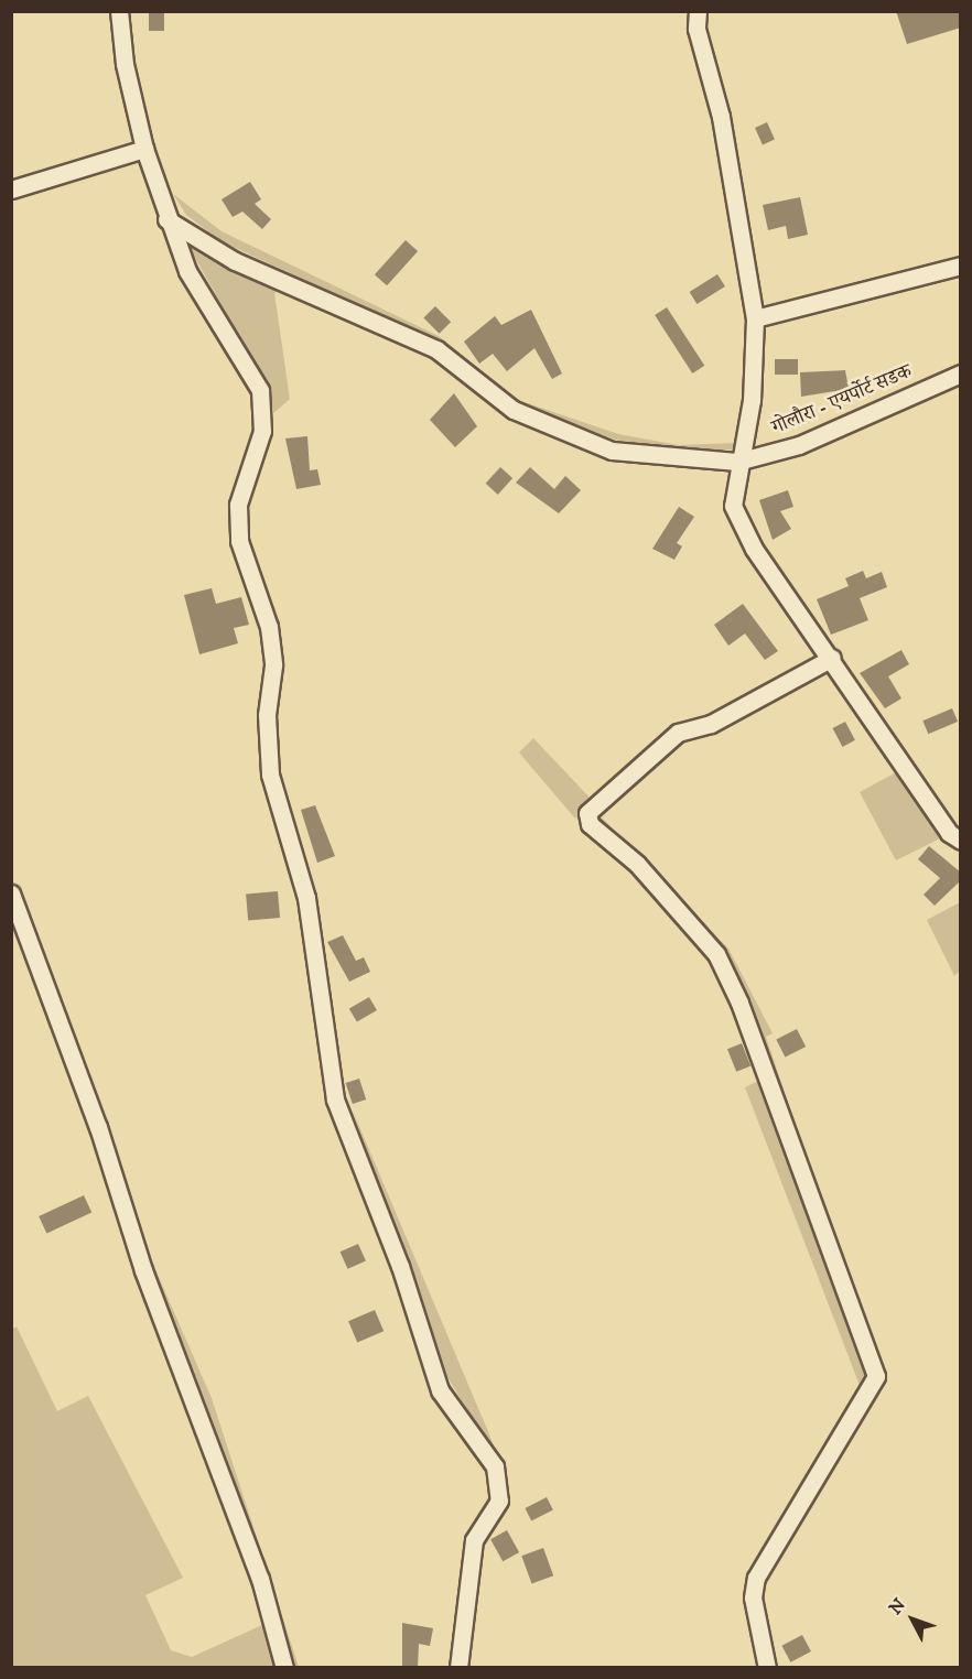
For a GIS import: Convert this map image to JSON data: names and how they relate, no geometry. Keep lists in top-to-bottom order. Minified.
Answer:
{"streets":{"street":["गोलौरा - एयर्पोर्ट सडक"]},"north":"top left"}
